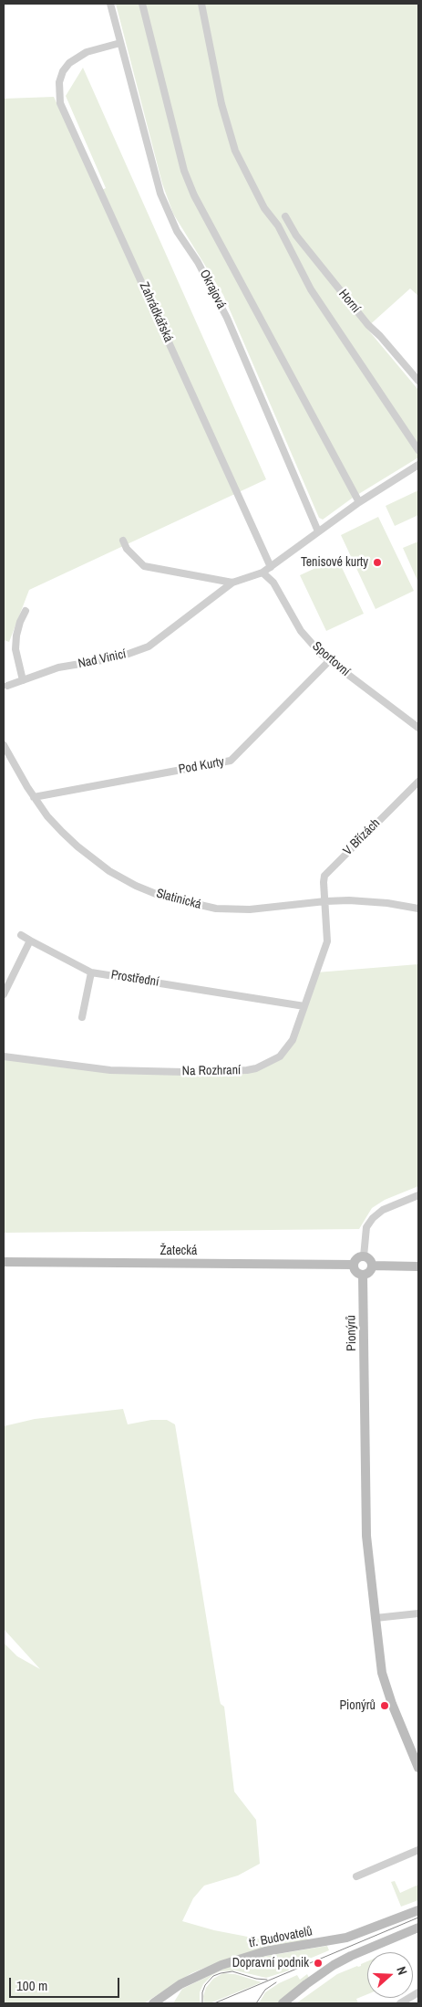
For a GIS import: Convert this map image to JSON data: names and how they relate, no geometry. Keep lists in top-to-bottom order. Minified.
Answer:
{"streets":{"street":["Okrajová","Horní","Zahrádkářská","Nad Vinicí","Sportovní","Pod Kurty","V Břízách","Slatinická","Prostřední","Na Rozhraní","Žatecká","Pionýrů","tř. Budovatelů"]},"crossings":[["Okrajová","Zahrádkářská"],["Sportovní","Pod Kurty"],["Pod Kurty","Slatinická"],["V Břízách","Slatinická"],["V Břízách","Na Rozhraní"],["Slatinická","Na Rozhraní"],["Prostřední","Na Rozhraní"],["Žatecká","Pionýrů"]],"places":["Tenisové kurty","Pionýrů","Dopravní podnik"],"scale_bar":"100 m","north":"right"}
